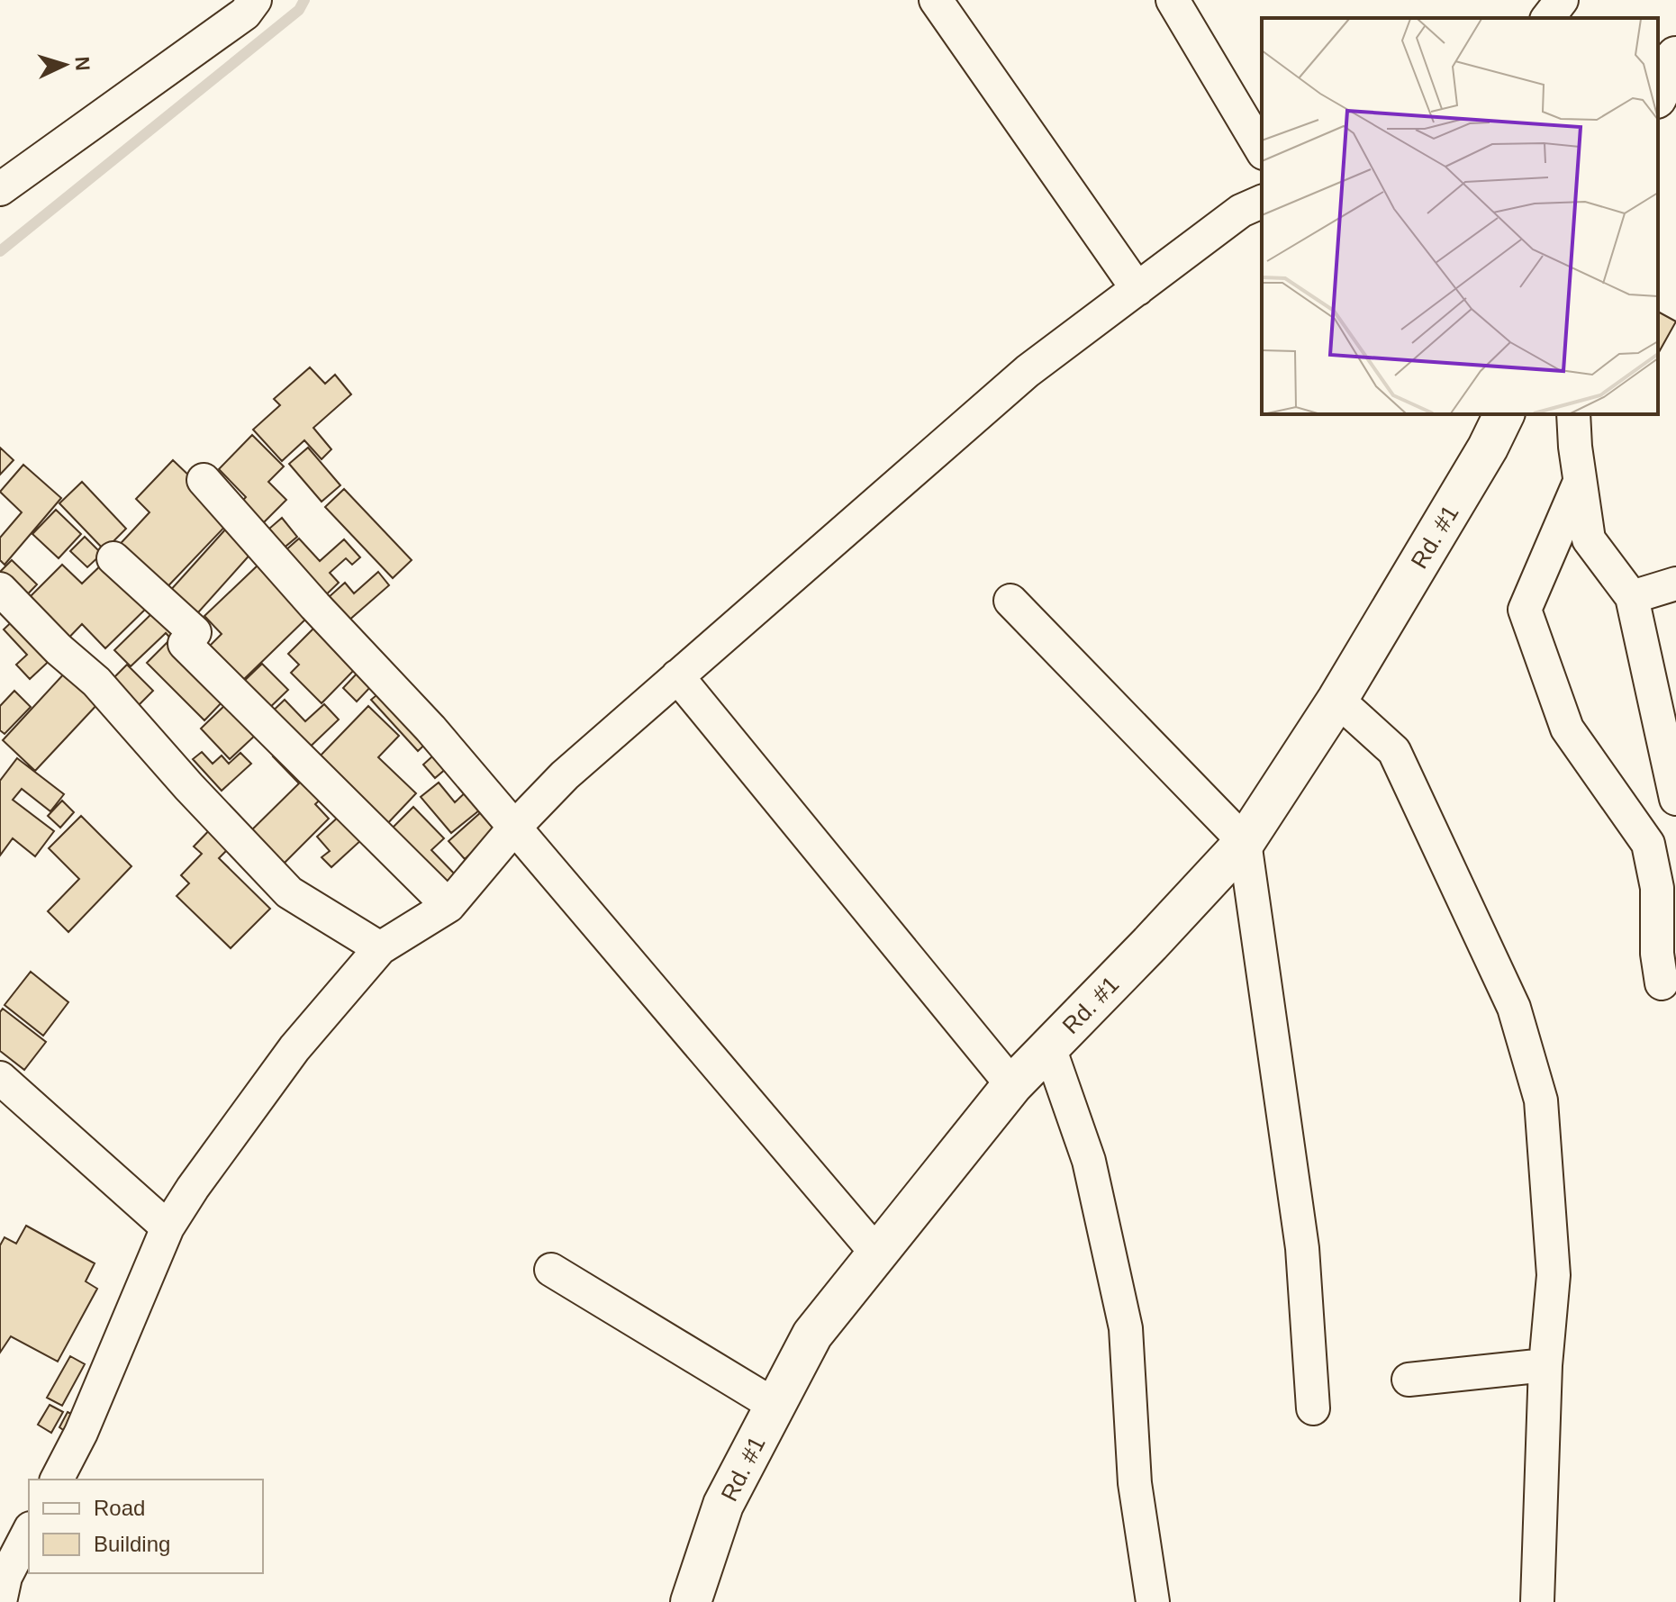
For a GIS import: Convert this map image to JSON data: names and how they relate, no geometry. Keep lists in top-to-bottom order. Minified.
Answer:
{"streets":{"main road":["Rd. #1"]},"legend":["Road","Building"],"north":"right"}
